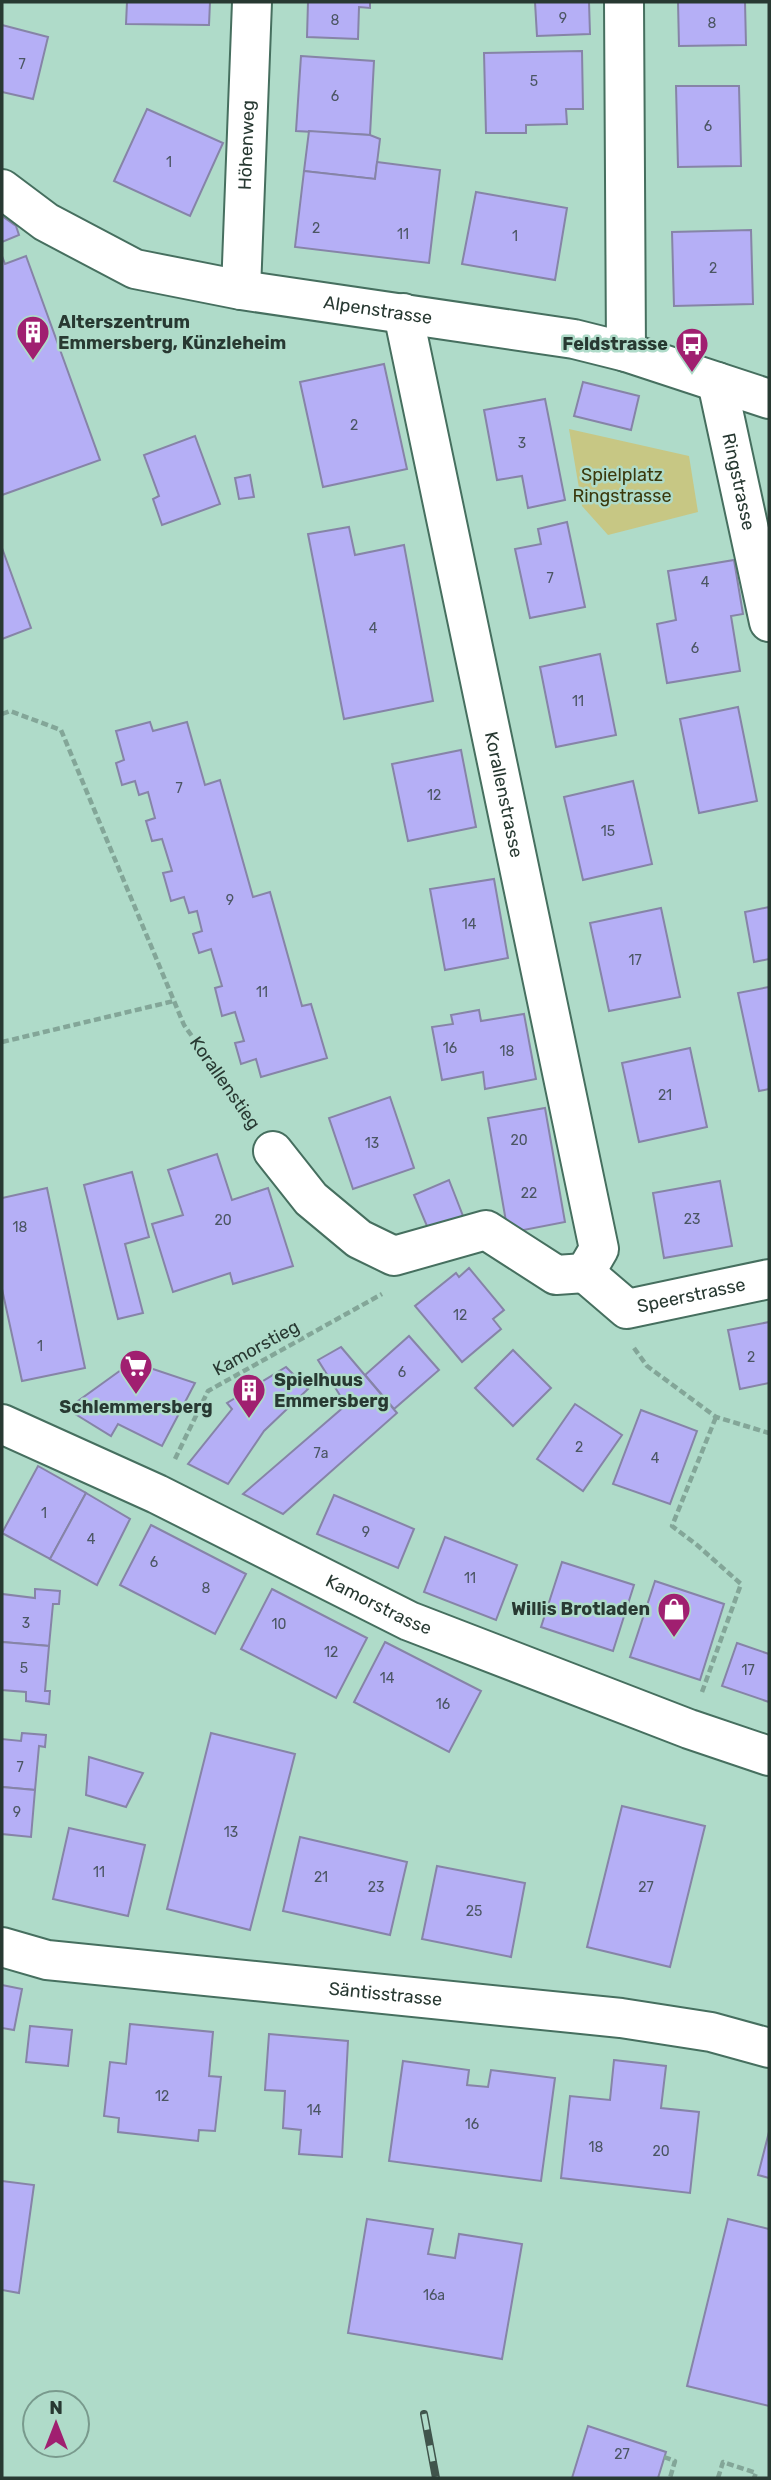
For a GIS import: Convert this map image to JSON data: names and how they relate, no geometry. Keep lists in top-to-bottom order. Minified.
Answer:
{"streets":{"street":["Höhenweg","Alpenstrasse","Ringstrasse","Korallenstrasse","Speerstrasse","Kamorstrasse","Säntisstrasse"],"path":["Korallenstieg","Kamorstieg"]},"crossings":[["Höhenweg","Alpenstrasse"],["Alpenstrasse","Ringstrasse"],["Alpenstrasse","Korallenstrasse"],["Korallenstrasse","Speerstrasse"],["Kamorstieg","Kamorstrasse"]],"parks":["Spielplatz Ringstrasse"],"places":{"building":["Alterszentrum Emmersberg, Künzleheim","Spielhuus Emmersberg"],"bus stop":["Feldstrasse"],"supermarket":["Schlemmersberg"],"shop":["Willis Brotladen"]},"house_numbers":["9","8","8","7","5","6","6","1","2","11","1","2","2","3","7","4","4","6","11","7","12","15","9","14","17","11","16","18","21","20","13","22","23","20","18","12","1","2","6","2","7a","4","1","9","4","6","11","8","3","10","12","5","17","14","16","7","9","13","11","21","23","27","25","12","14","16","18","20","16a","27"],"north":"top"}
